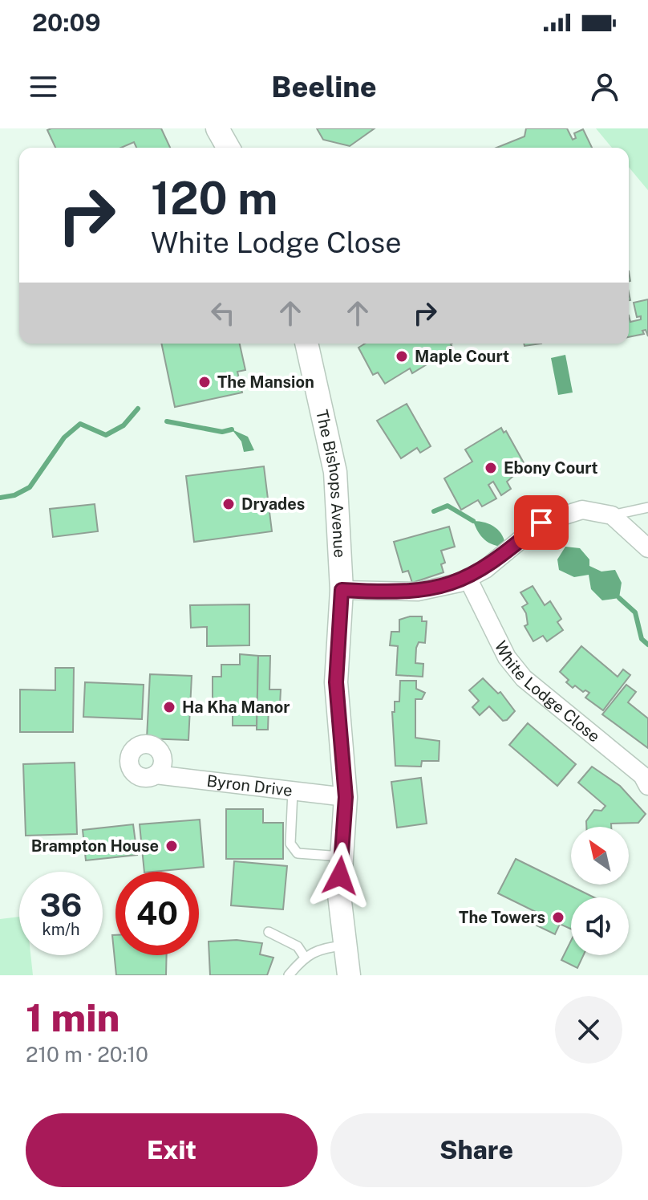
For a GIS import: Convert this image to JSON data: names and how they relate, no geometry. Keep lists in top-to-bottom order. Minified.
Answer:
{"streets":{"street":["The Bishops Avenue","White Lodge Close","Byron Drive"]},"crossings":[["The Bishops Avenue","Byron Drive"]],"places":["Maple Court","The Mansion","Ebony Court","Dryades","Ha Kha Manor","Brampton House","The Towers"],"north":"top left","page":{"status":"20:09","header":"Beeline","turn":["120 m","White Lodge Close"],"speed":"36 km/h","limit":"40","heading":["1 min","210 m · 20:10"],"buttons":["Exit","Share"]}}
